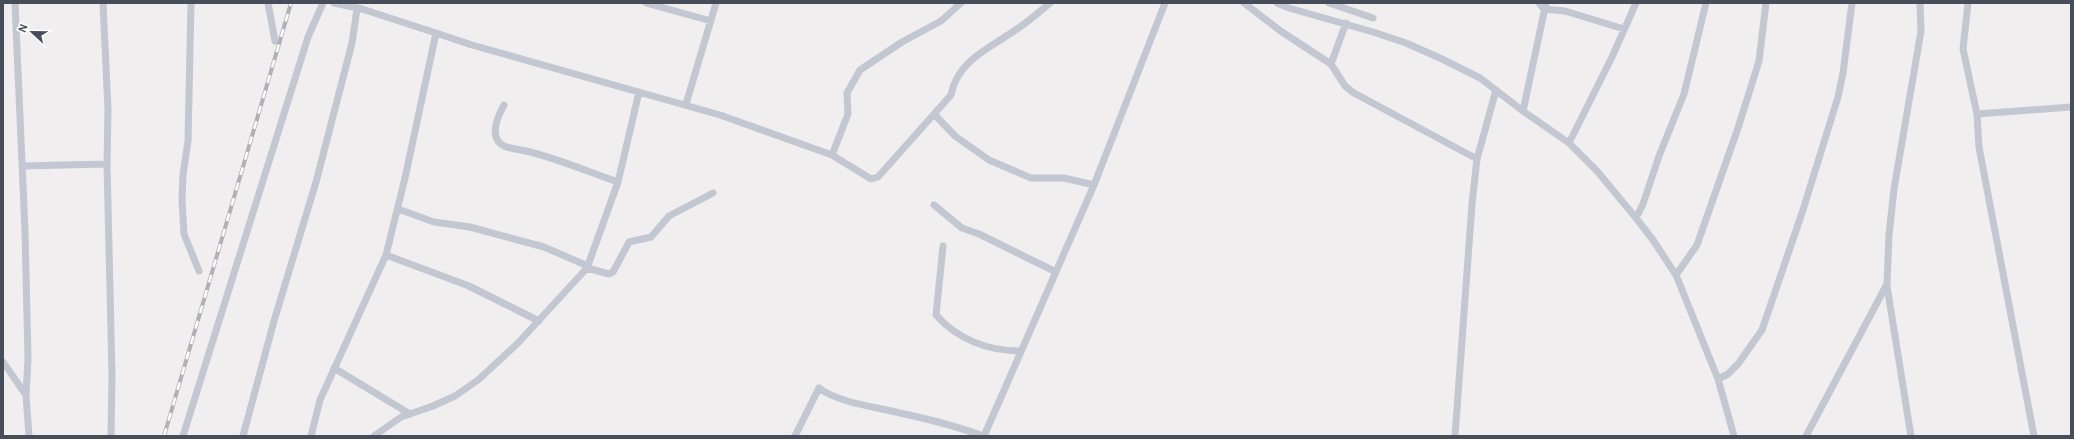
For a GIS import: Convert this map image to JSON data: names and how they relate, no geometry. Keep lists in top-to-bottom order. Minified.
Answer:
{"north":"left"}
